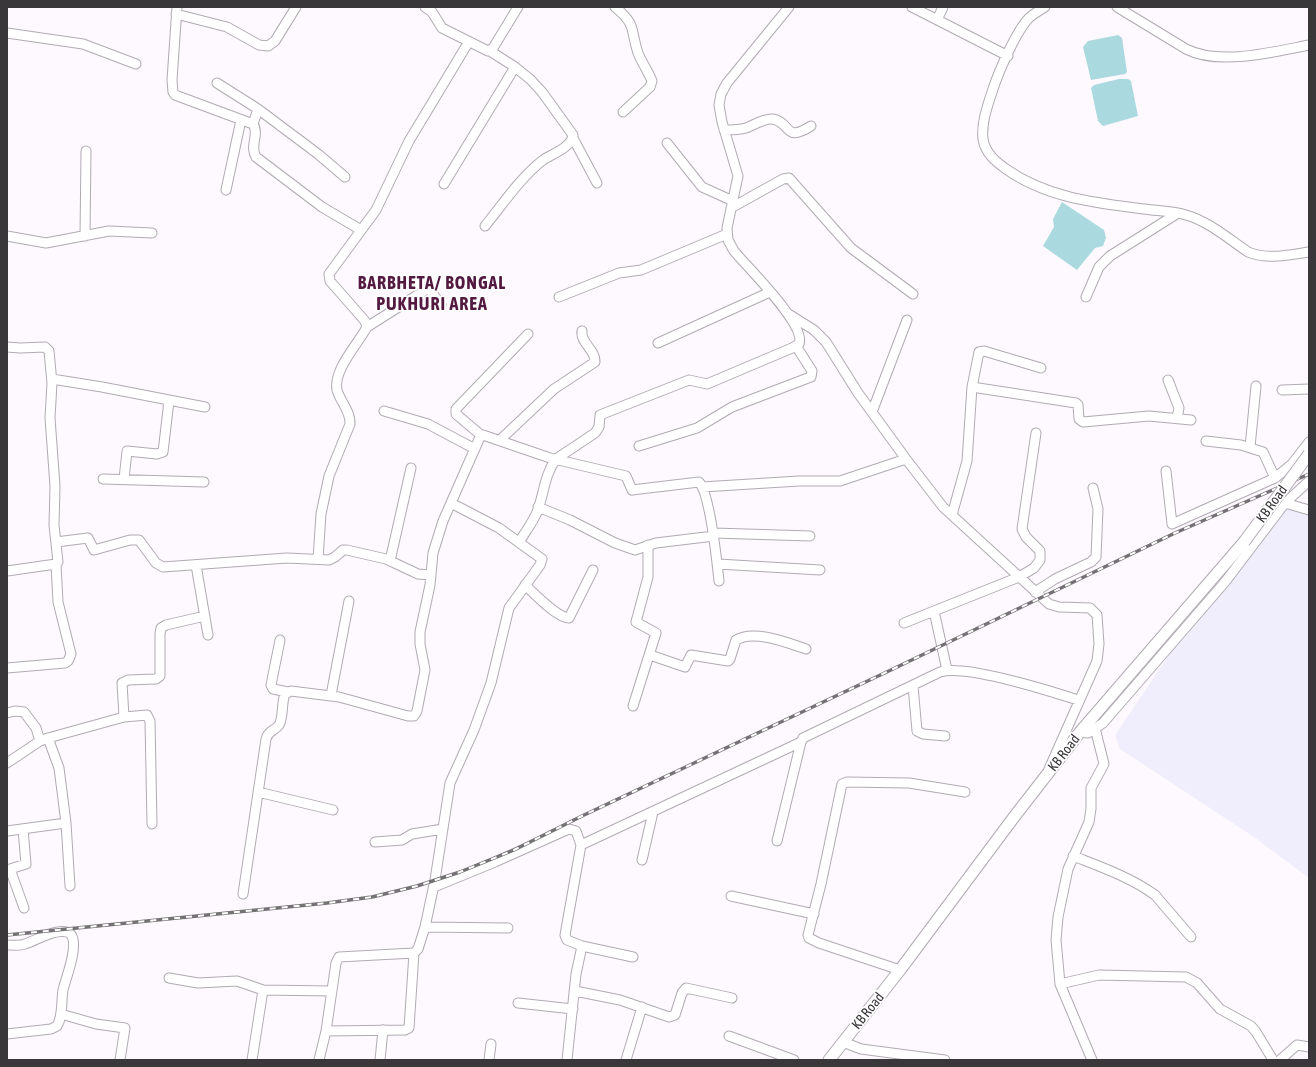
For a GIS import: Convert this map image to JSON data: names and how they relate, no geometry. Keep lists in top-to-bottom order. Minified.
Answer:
{"streets":{"main road":["KB Road"]},"districts":["BARBHETA/ BONGAL PUKHURI AREA"]}
